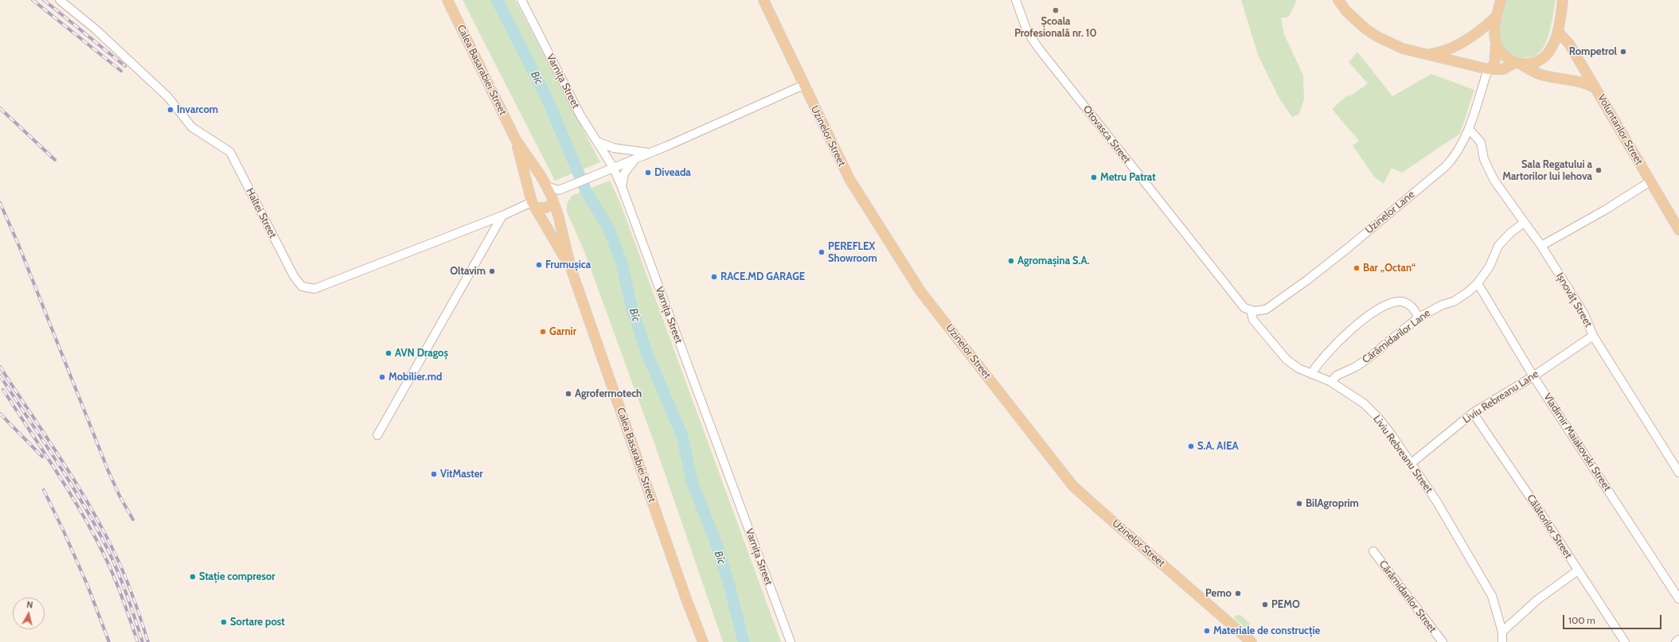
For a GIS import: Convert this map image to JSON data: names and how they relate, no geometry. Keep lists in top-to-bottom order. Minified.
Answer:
{"streets":{"main road":["Calea Basarabiei Street","Voluntarilor Street","Uzinelor Street"],"street":["Varnița Street","Otovasca Street","Uzinelor Lane","Haltei Street","Ișnovăț Street","Cărămidarilor Lane","Liviu Rebreanu Lane","Vladimir Maiakovski Street","Liviu Rebreanu Street","Călătorilor Street","Cărămidarilor Street"]},"crossings":[["Calea Basarabiei Street","Haltei Street"],["Otovasca Street","Uzinelor Lane"],["Otovasca Street","Liviu Rebreanu Street"],["Uzinelor Lane","Ișnovăț Street"],["Uzinelor Lane","Liviu Rebreanu Street"],["Ișnovăț Street","Cărămidarilor Lane"],["Ișnovăț Street","Liviu Rebreanu Lane"],["Cărămidarilor Lane","Vladimir Maiakovski Street"],["Cărămidarilor Lane","Liviu Rebreanu Street"],["Liviu Rebreanu Lane","Vladimir Maiakovski Street"],["Liviu Rebreanu Lane","Liviu Rebreanu Street"],["Liviu Rebreanu Lane","Călătorilor Street"]],"water":["Bîc"],"places":["Școala Profesională nr. 10","Rompetrol","Invarcom","Sala Regatului a Martorilor lui Iehova","Diveada","Metru Patrat","PEREFLEX Showroom","Agromașina S.A.","Frumușica","Bar „Octan“","Oltavim","RACE.MD GARAGE","Garnir","AVN Dragoș","Mobilier.md","Agrofermotech","S.A. AIEA","VitMaster","BilAgroprim","Stație compresor","Pemo","PEMO","Sortare post","Materiale de construcție"],"scale_bar":"100 m","north":"top"}
